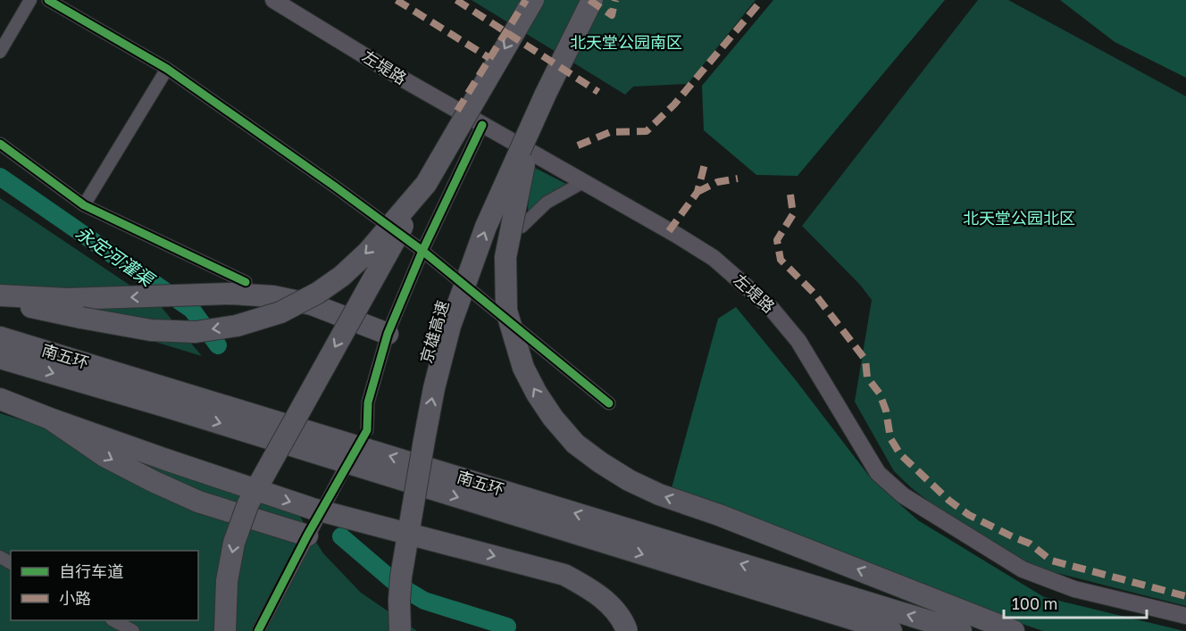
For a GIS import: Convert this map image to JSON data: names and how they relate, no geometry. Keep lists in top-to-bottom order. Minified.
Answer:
{"streets":{"highway":["京雄高速","南五环"],"main road":["左堤路"]},"water":["永定河灌渠"],"parks":["北天堂公园南区","北天堂公园北区"],"legend":["自行车道","小路"],"scale_bar":"100 m"}
